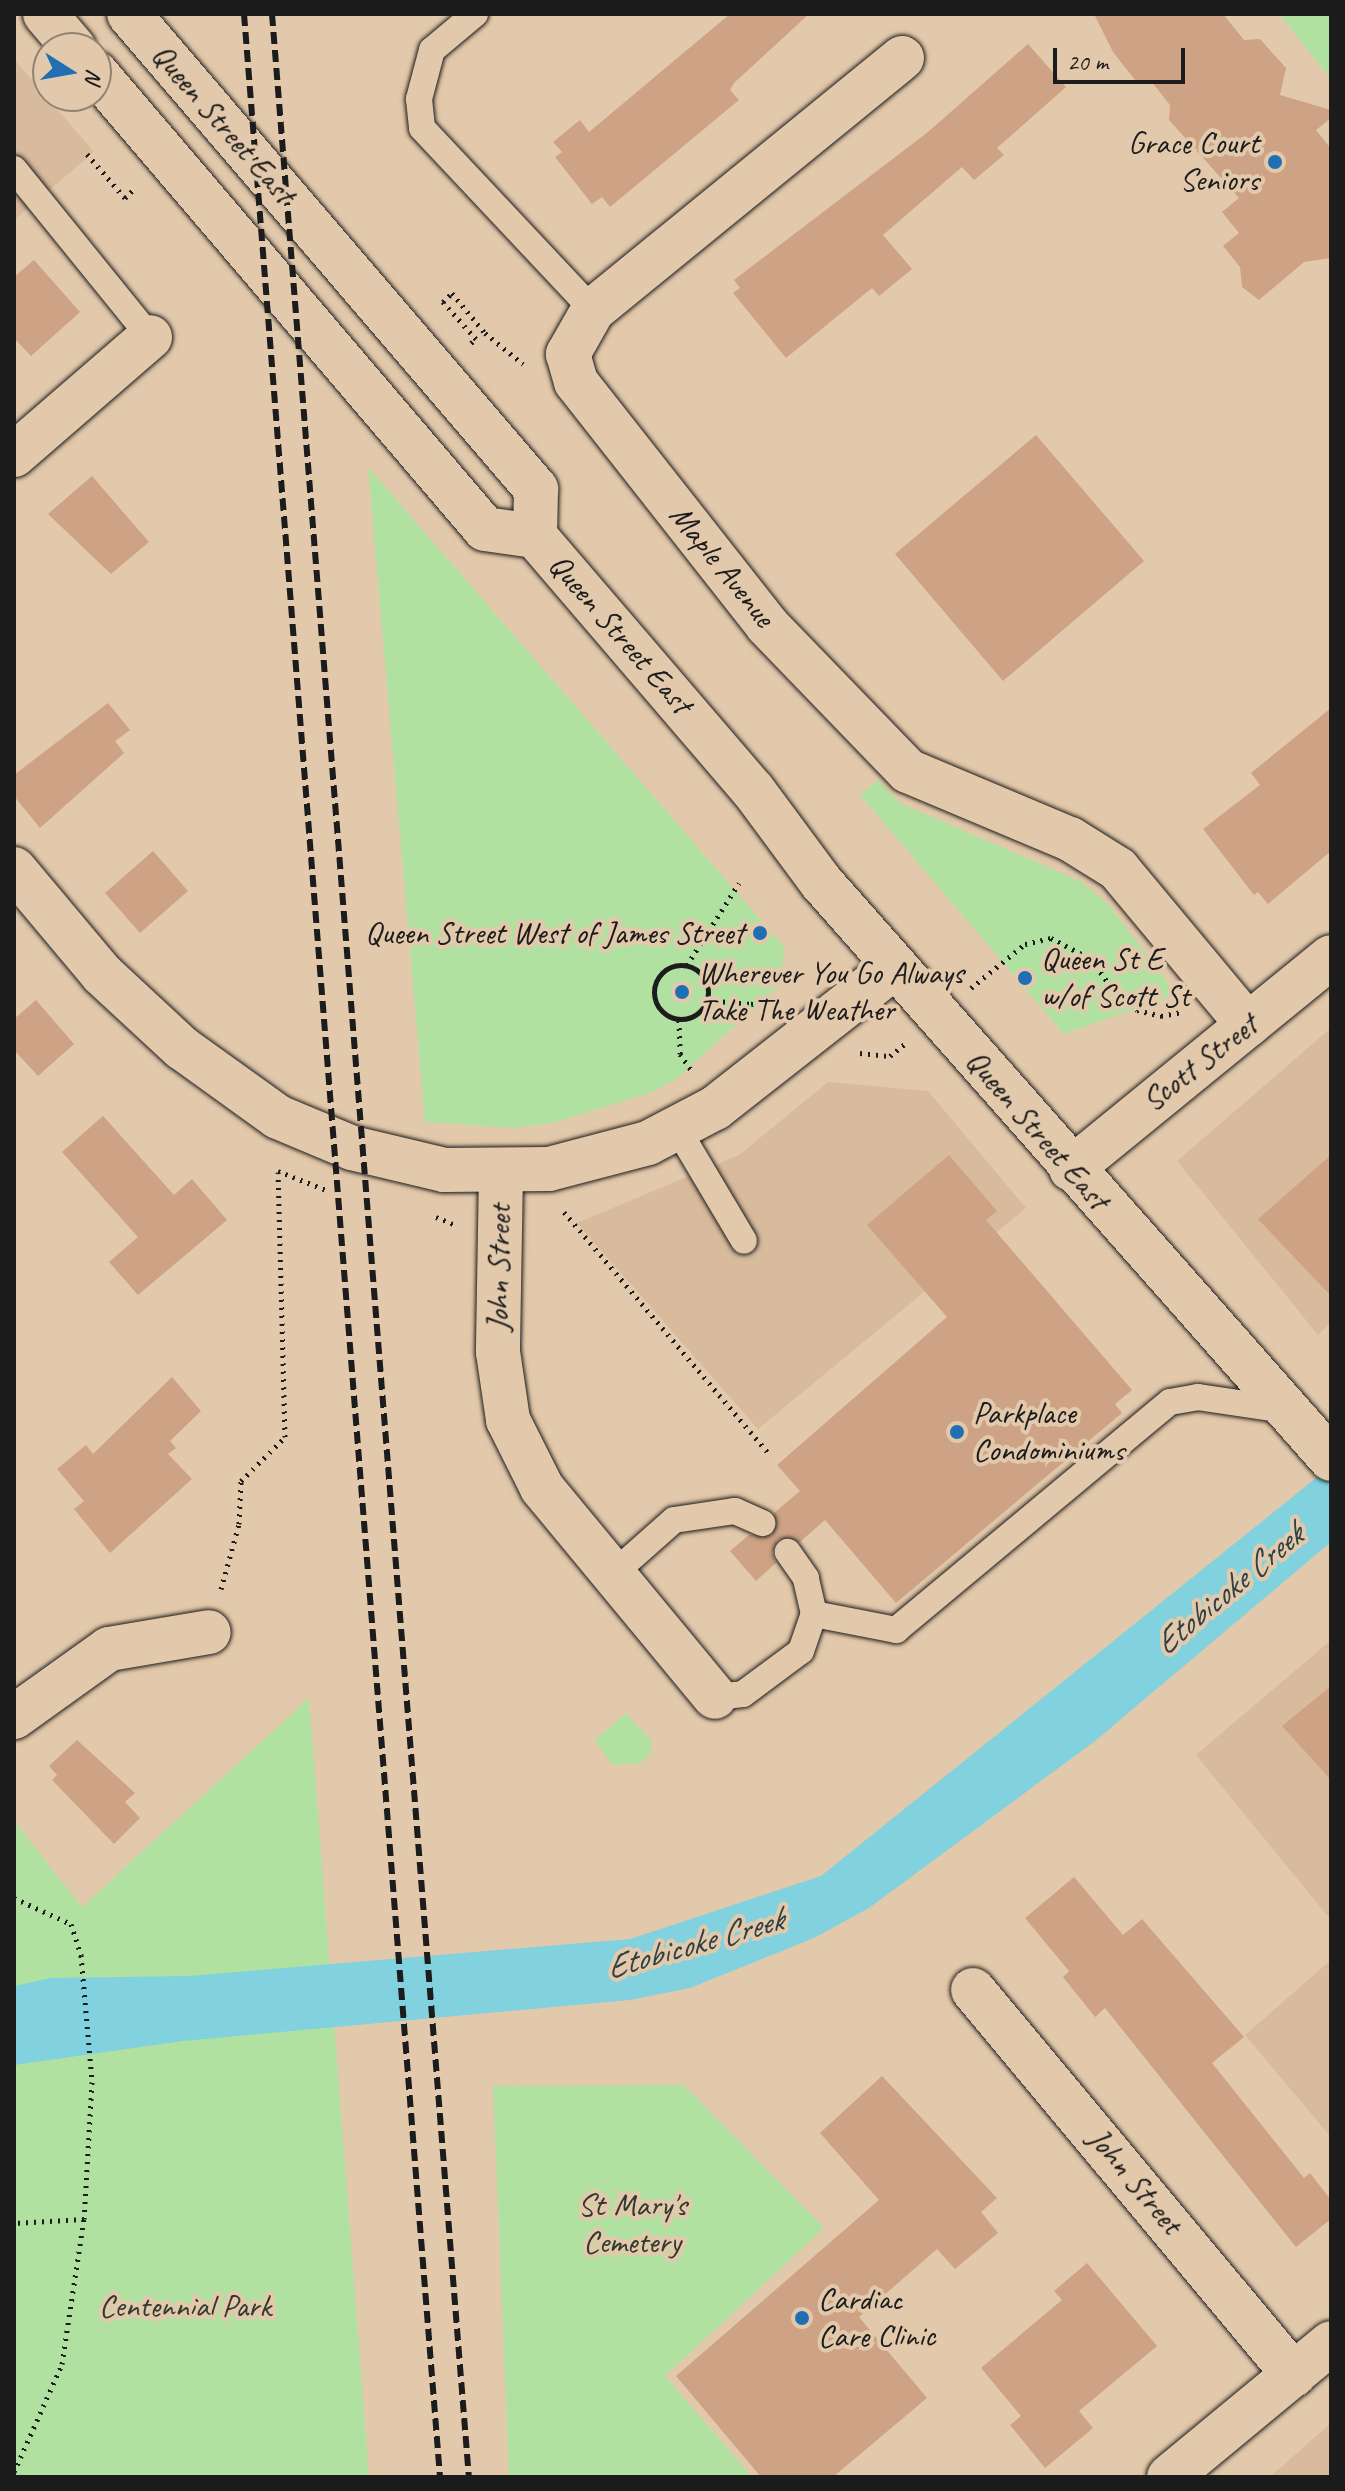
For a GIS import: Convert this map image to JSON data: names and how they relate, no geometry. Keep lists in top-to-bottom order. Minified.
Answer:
{"streets":{"street":["Queen Street East","Maple Avenue","Scott Street","John Street"]},"crossings":[["Queen Street East","Scott Street"],["Maple Avenue","Scott Street"]],"water":["Etobicoke Creek"],"parks":["St Mary's Cemetery","Centennial Park"],"places":["Grace Court Seniors","Queen Street West of James Street","Queen St E w/of Scott St","Wherever You Go Always Take The Weather","Parkplace Condominiums","Cardiac Care Clinic"],"scale_bar":"20 m","north":"right"}
